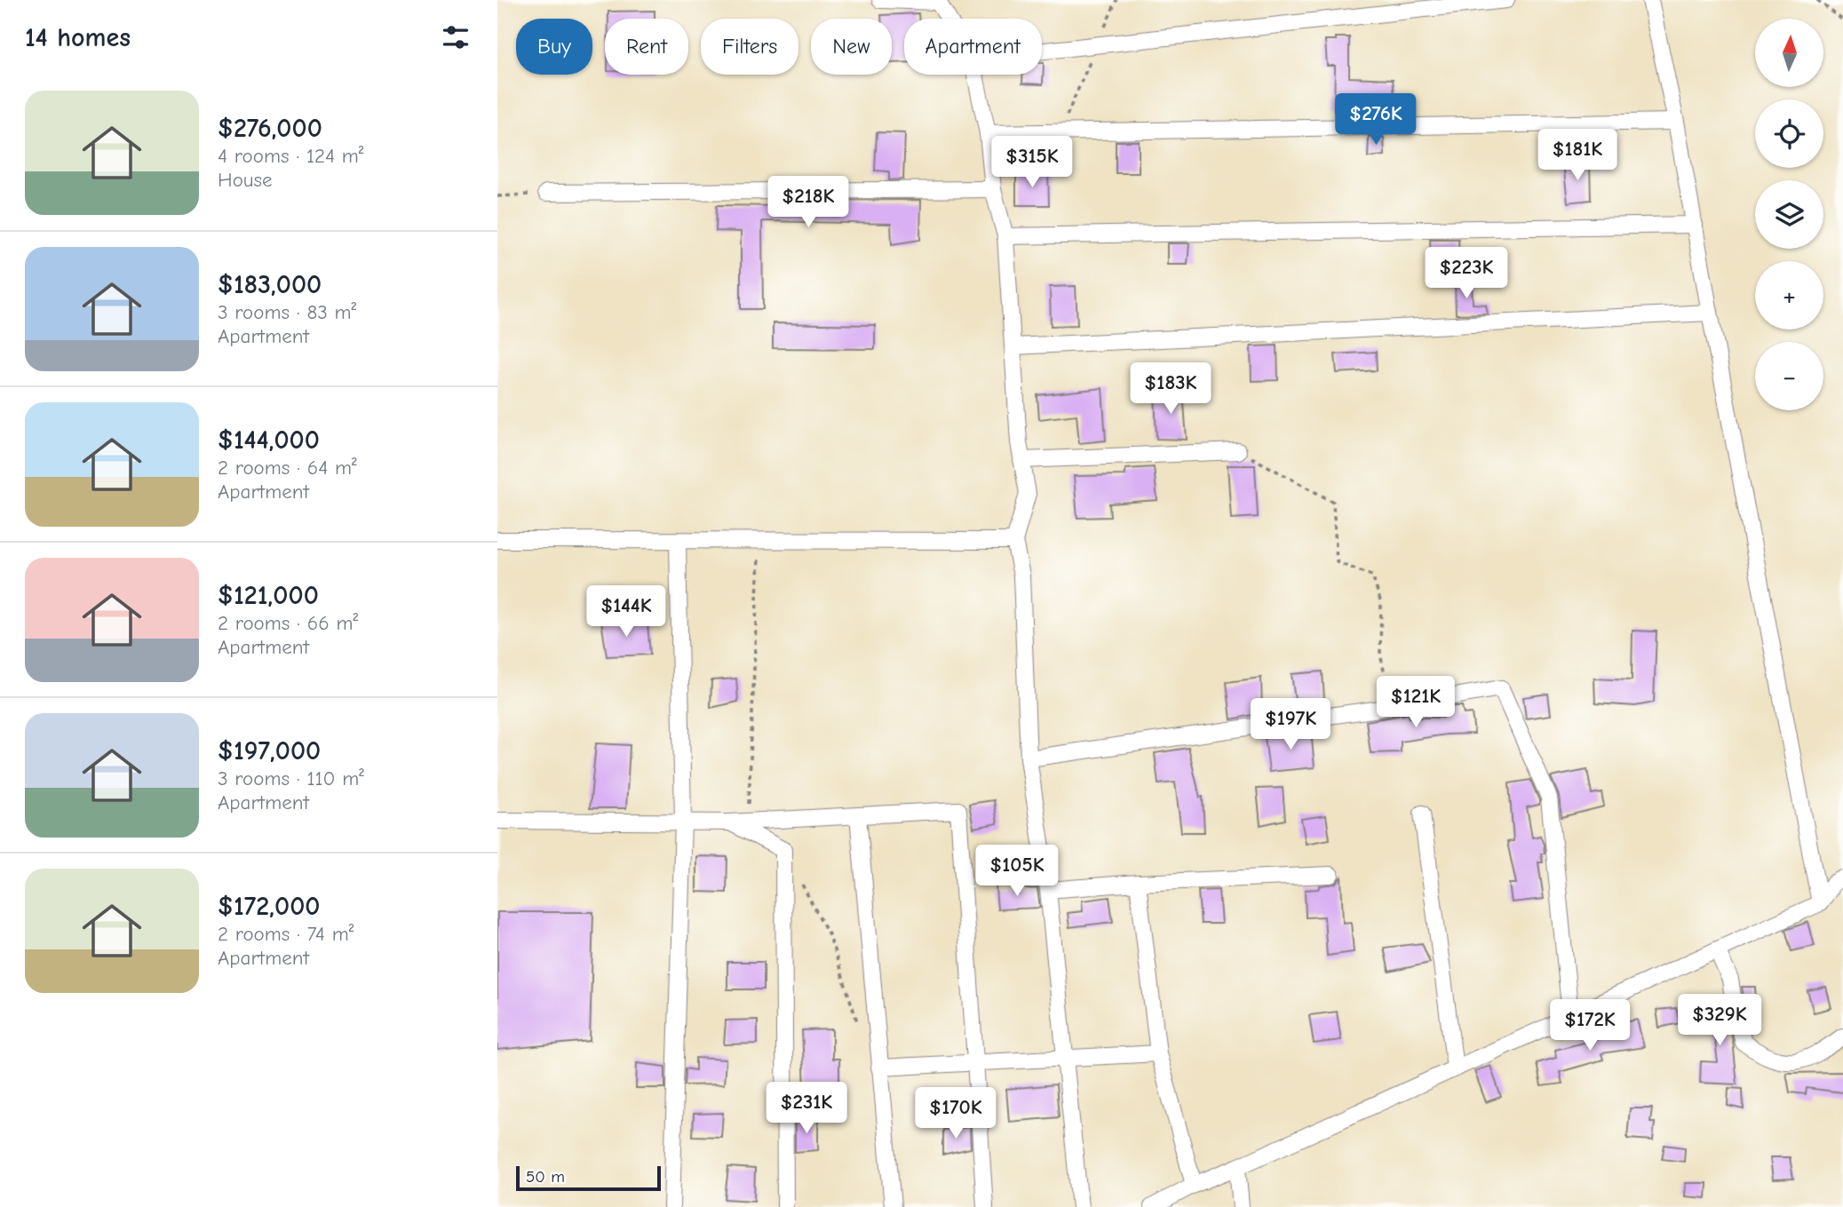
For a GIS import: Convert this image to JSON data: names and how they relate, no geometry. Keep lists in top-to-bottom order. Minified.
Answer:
{"scale_bar":"50 m","north":"top","page":{"heading":"14 homes","map_buttons":["+","−"],"chip":["Buy","Rent","Filters","New","Apartment"],"list":[{"name":"$276,000","note":"4 rooms · 124 m² · House"},{"name":"$183,000","note":"3 rooms · 83 m² · Apartment"},{"name":"$144,000","note":"2 rooms · 64 m² · Apartment"},{"name":"$121,000","note":"2 rooms · 66 m² · Apartment"},{"name":"$197,000","note":"3 rooms · 110 m² · Apartment"},{"name":"$172,000","note":"2 rooms · 74 m² · Apartment"}],"price":["$276K","$181K","$315K","$218K","$223K","$183K","$144K","$121K","$197K","$105K","$329K","$172K","$231K","$170K"],"scale":"50 m"}}
